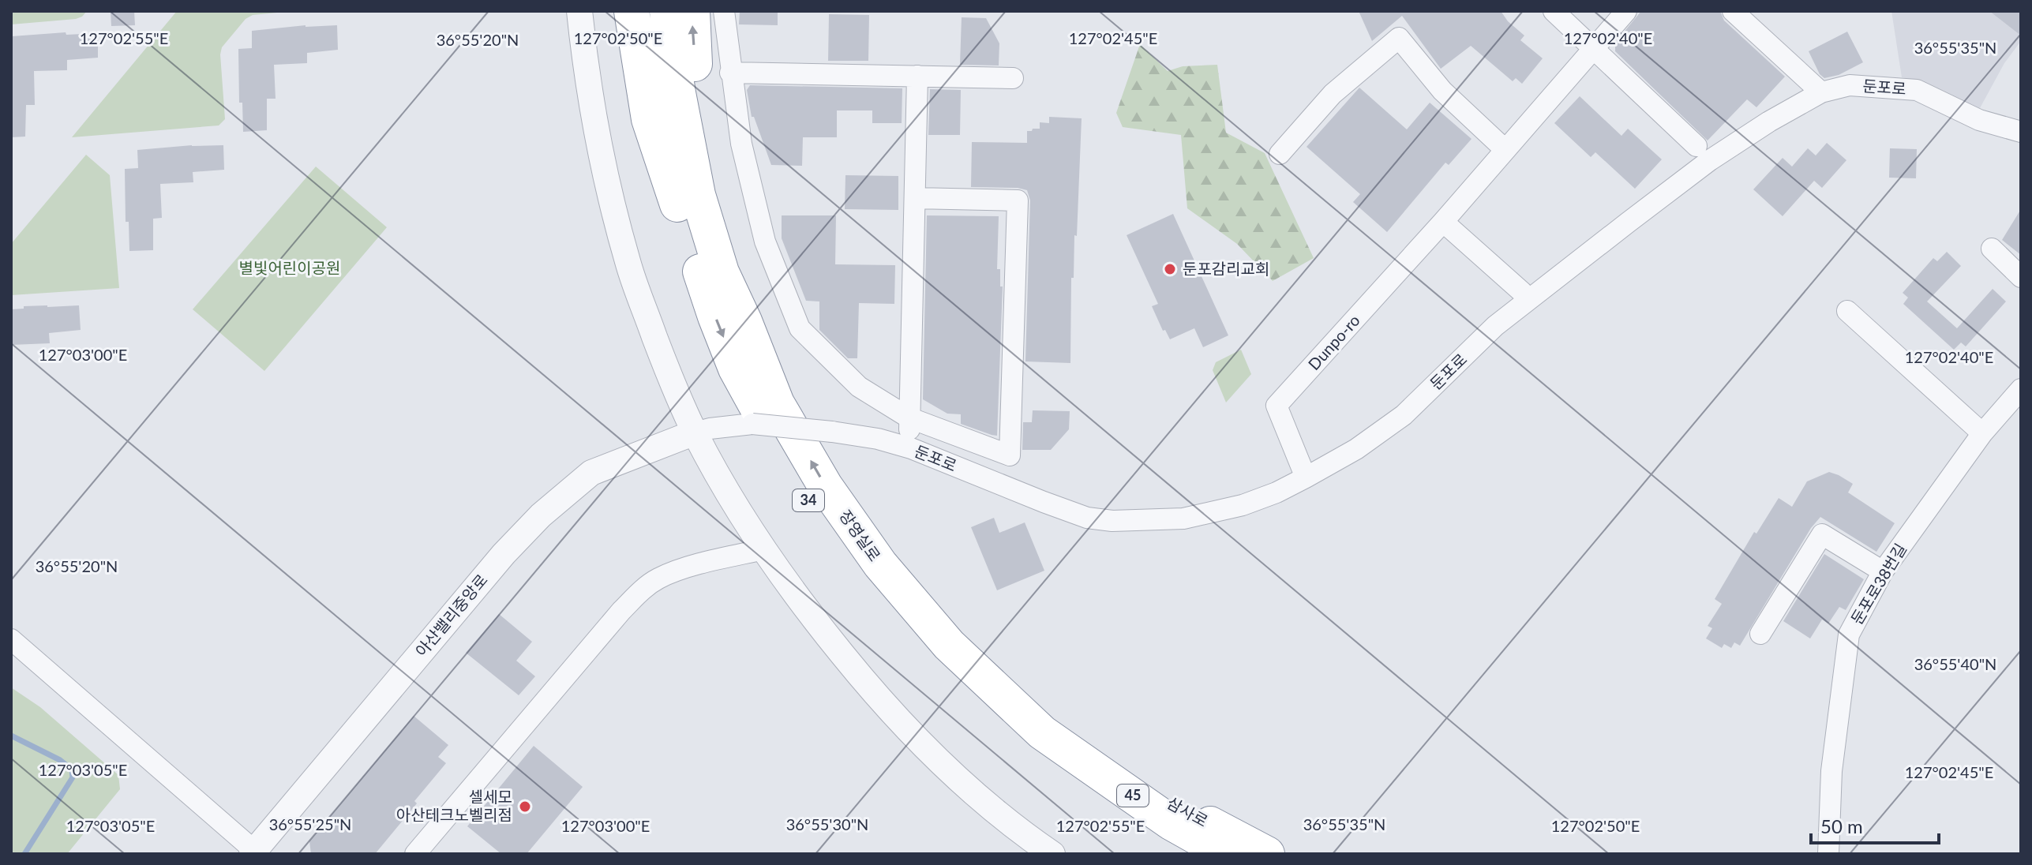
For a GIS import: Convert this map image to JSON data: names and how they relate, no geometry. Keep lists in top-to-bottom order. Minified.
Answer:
{"streets":{"highway":["34","장영실로","45","삼사로"],"street":["둔포로","Dunpo-ro","둔포로38번길","아산밸리중앙로"]},"crossings":[["둔포로","Dunpo-ro"],["둔포로","아산밸리중앙로"],["장영실로","삼사로"]],"parks":["별빛어린이공원"],"places":["둔포감리교회","셀세모 아산테크노벨리점"],"scale_bar":"50 m","coordinates":["127°02'55\"E","127°02'50\"E","127°02'45\"E","127°02'40\"E","36°55'20\"N","36°55'35\"N","127°03'00\"E","36°55'40\"N","127°03'05\"E","36°55'25\"N","36°55'30\"N"]}
